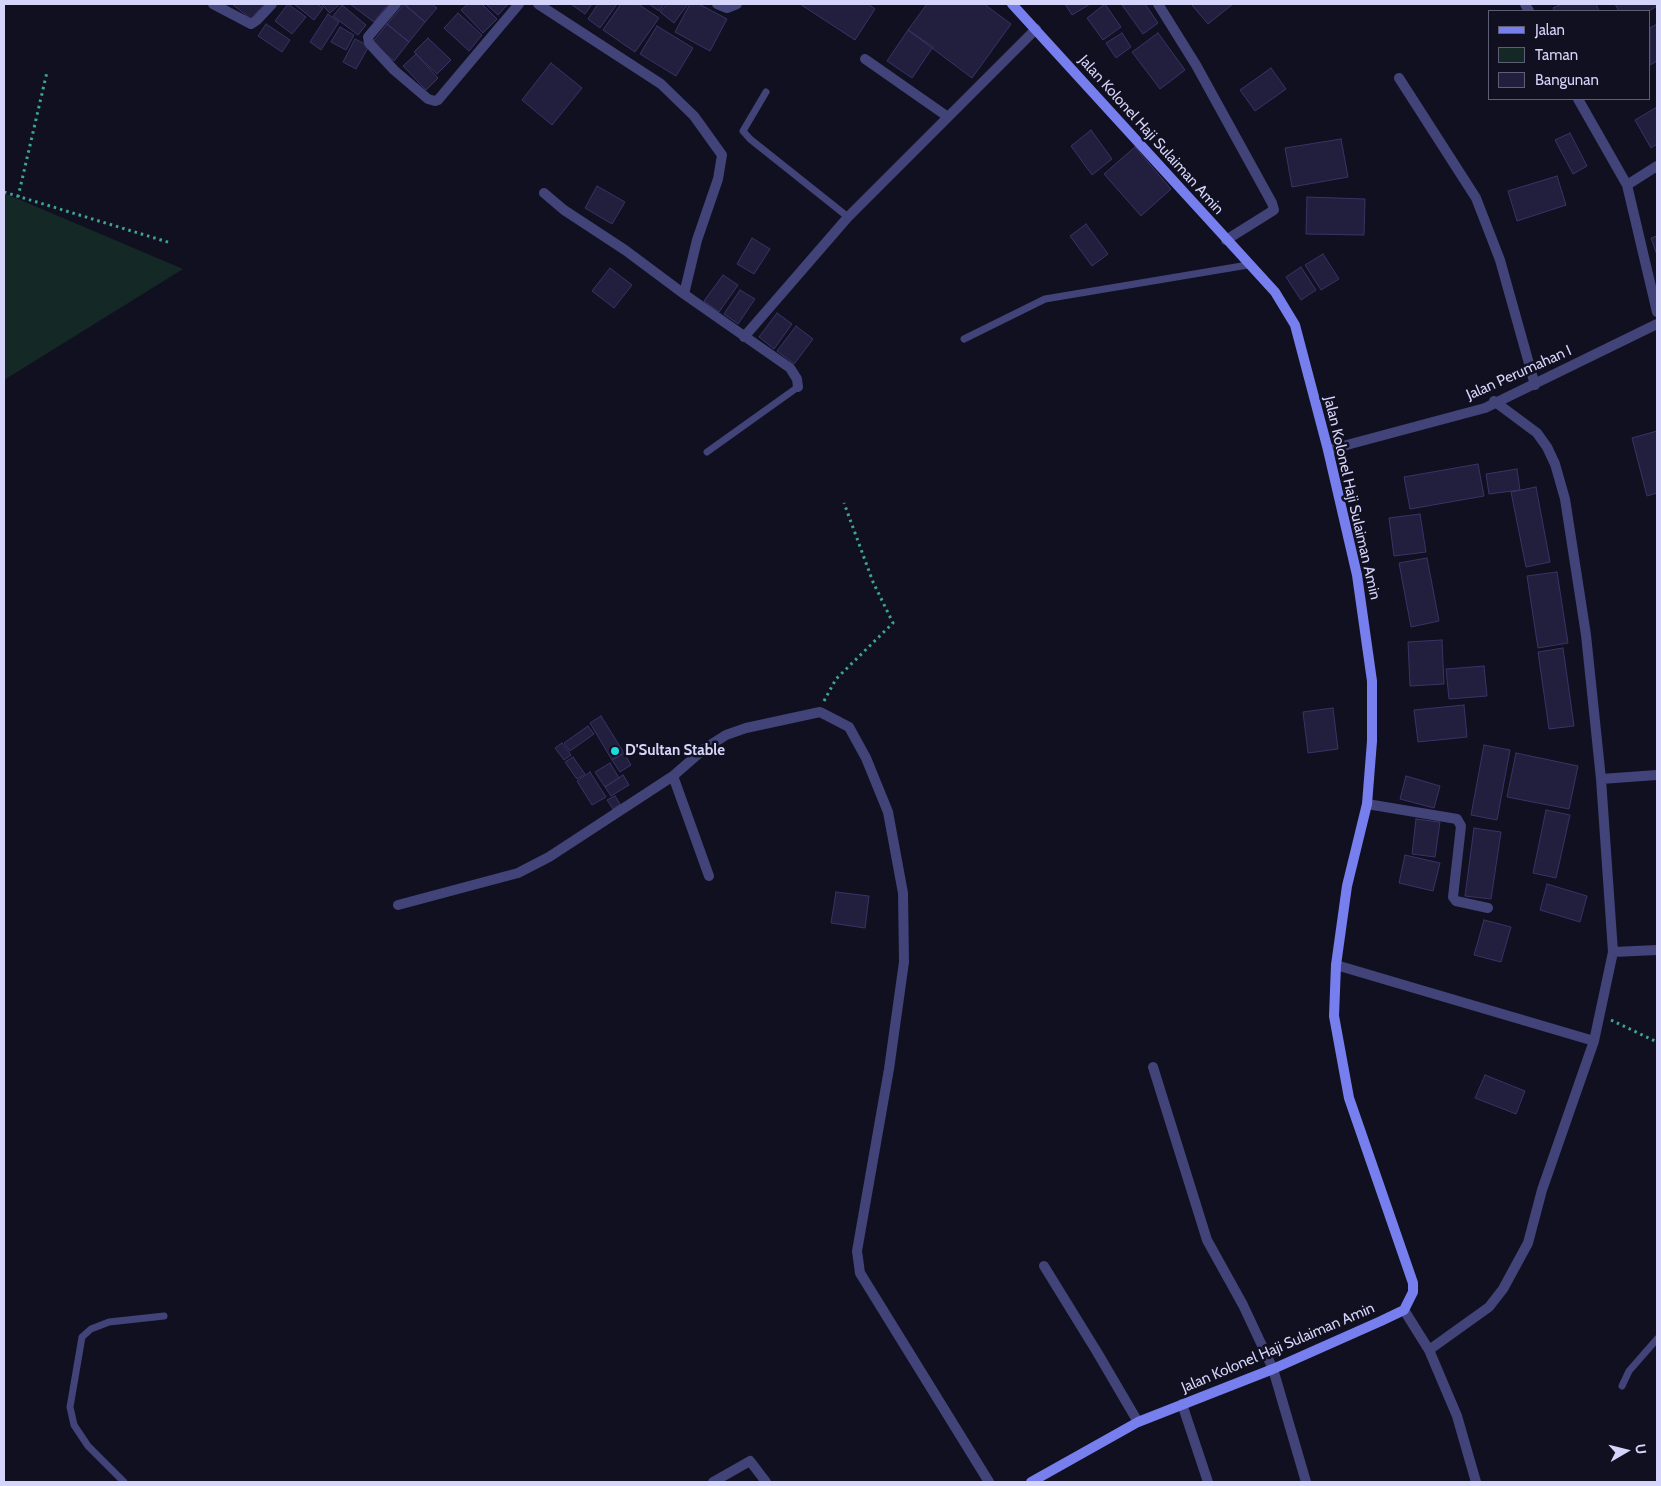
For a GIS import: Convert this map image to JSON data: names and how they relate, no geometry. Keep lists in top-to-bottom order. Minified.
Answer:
{"streets":{"street":["Jalan Kolonel Haji Sulaiman Amin","Jalan Perumahan I"]},"crossings":[["Jalan Kolonel Haji Sulaiman Amin","Jalan Perumahan I"]],"places":["D'Sultan Stable"],"legend":["Jalan","Taman","Bangunan"],"north":"right"}
